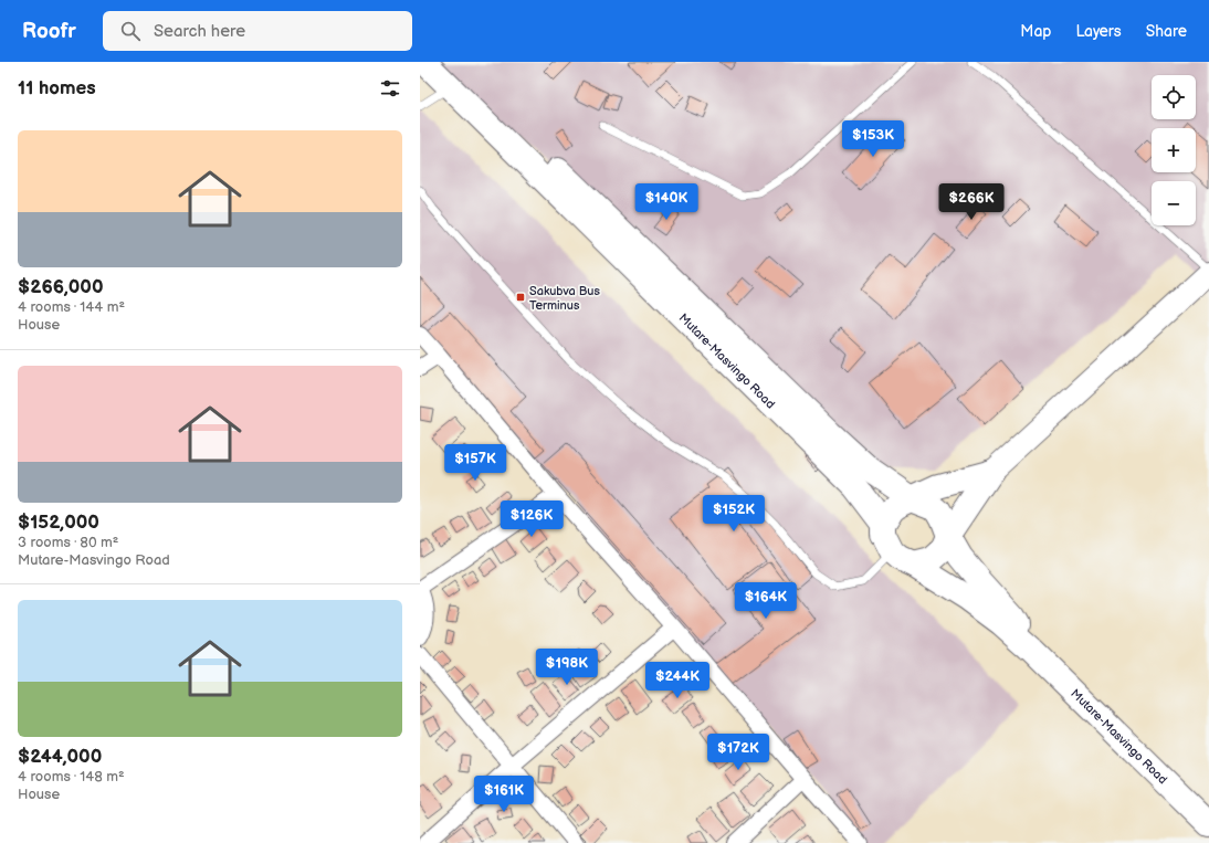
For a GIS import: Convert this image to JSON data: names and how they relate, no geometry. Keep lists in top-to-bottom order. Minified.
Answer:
{"streets":{"highway":["Mutare-Masvingo Road"]},"places":{"transit":["Sakubva Bus Terminus"]},"page":{"header":"Roofr","search":"Search here","nav":["Map","Layers","Share"],"heading":"11 homes","map_buttons":["+","−"],"list":[{"name":"$266,000","note":"4 rooms · 144 m² · House"},{"name":"$152,000","note":"3 rooms · 80 m² · Mutare-Masvingo Road"},{"name":"$244,000","note":"4 rooms · 148 m² · House"}],"price":["$153K","$140K","$266K","$157K","$152K","$126K","$164K","$198K","$244K","$172K","$161K"]}}
